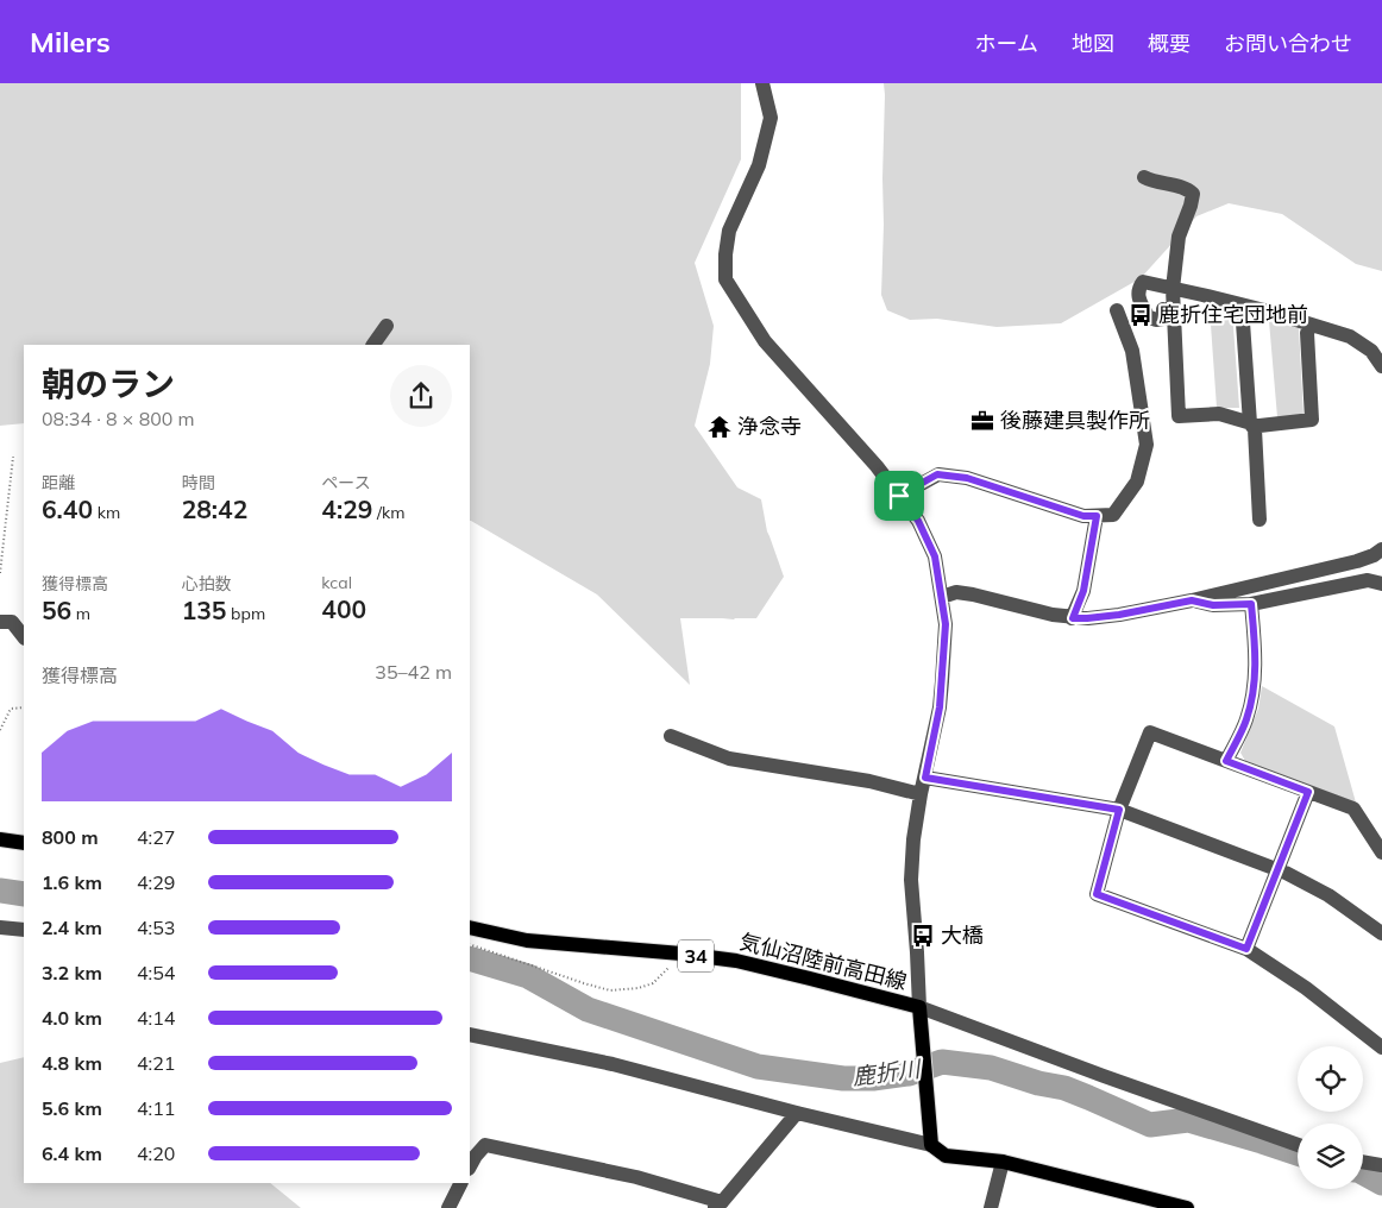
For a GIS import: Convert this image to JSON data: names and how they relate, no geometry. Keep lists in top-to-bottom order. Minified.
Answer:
{"streets":{"main road":["34","気仙沼陸前高田線"]},"water":["鹿折川"],"places":{"bus stop":["鹿折住宅団地前","大橋"],"office":["後藤建具製作所"],"temple":["浄念寺"]},"page":{"header":"Milers","nav":["ホーム","地図","概要","お問い合わせ"],"heading":["朝のラン","08:34 · 8 × 800 m"],"stats":[["距離","6.40 km"],["時間","28:42"],["ペース","4:29 /km"],["獲得標高","56 m"],["心拍数","135 bpm"],["kcal","400"]],"chart":["獲得標高","35–42 m"],"list":[{"name":"800 m","note":"4:27"},{"name":"1.6 km","note":"4:29"},{"name":"2.4 km","note":"4:53"},{"name":"3.2 km","note":"4:54"},{"name":"4.0 km","note":"4:14"},{"name":"4.8 km","note":"4:21"},{"name":"5.6 km","note":"4:11"},{"name":"6.4 km","note":"4:20"}]}}
